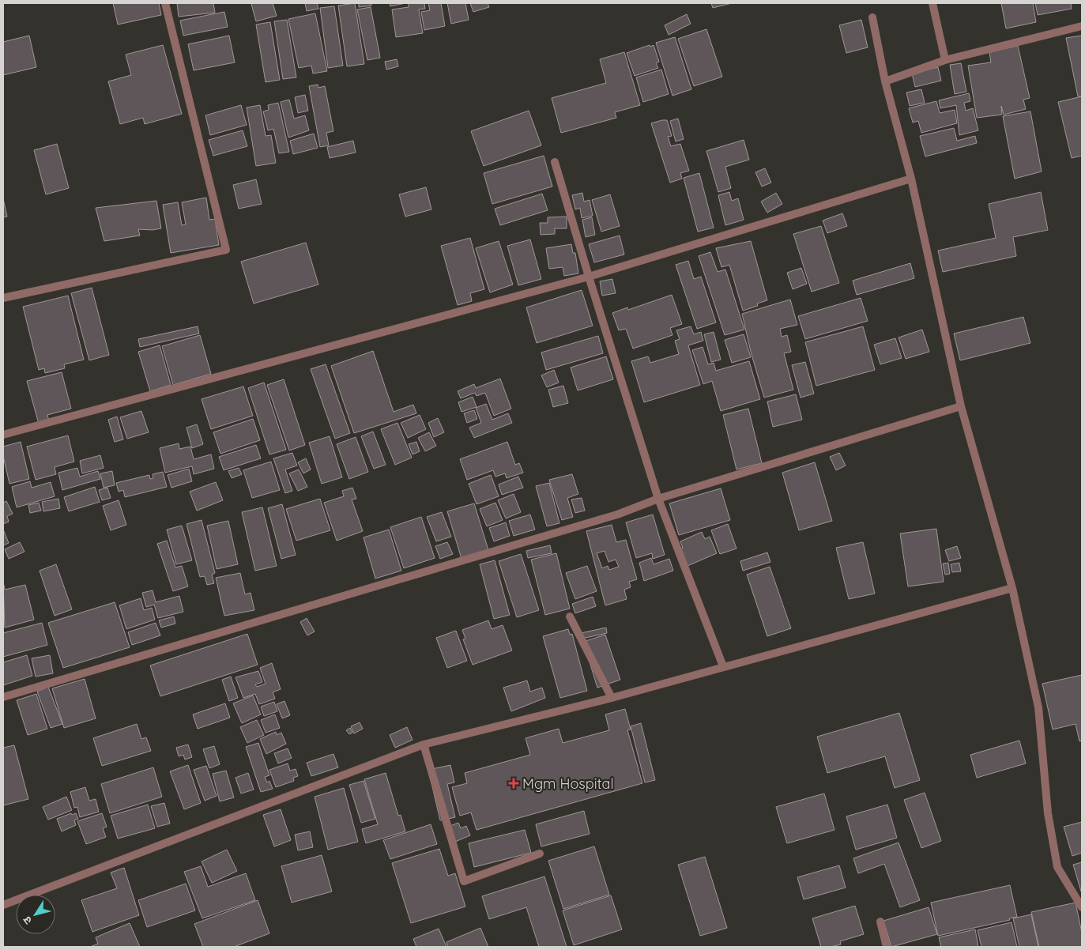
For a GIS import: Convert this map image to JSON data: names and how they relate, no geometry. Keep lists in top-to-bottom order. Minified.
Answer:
{"places":{"health":["Mgm Hospital"]},"north":"bottom left"}
